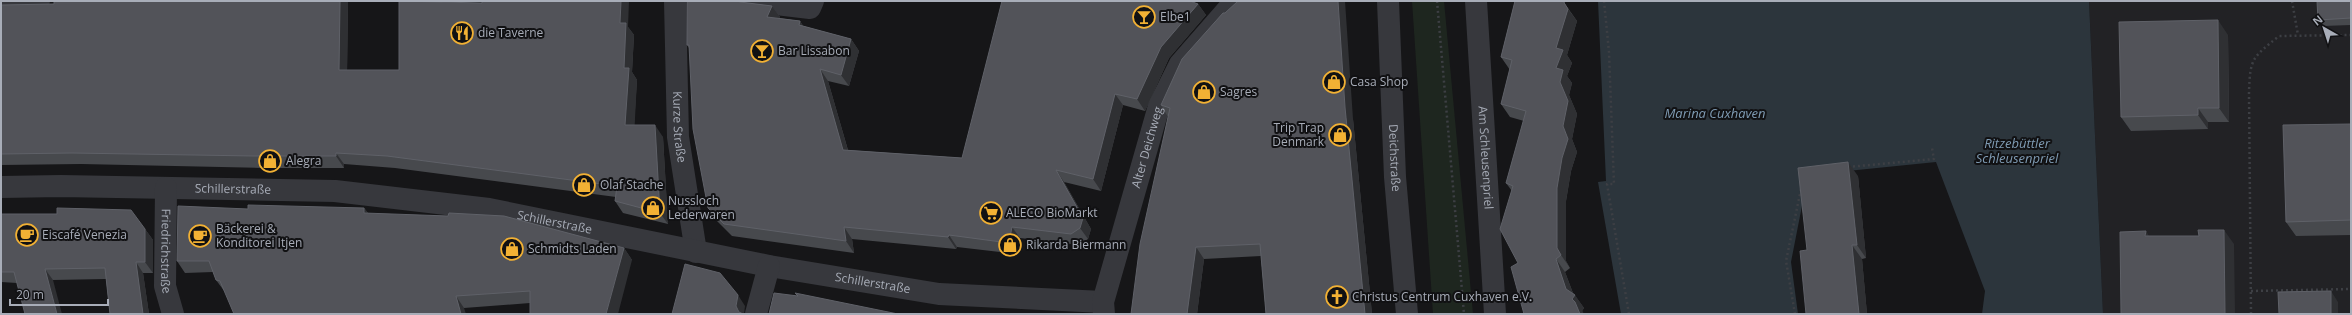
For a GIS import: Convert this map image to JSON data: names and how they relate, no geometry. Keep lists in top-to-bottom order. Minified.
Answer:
{"streets":{"street":["Kurze Straße","Alter Deichweg","Am Schleusenpriel","Deichstraße","Schillerstraße","Friedrichstraße"]},"crossings":[["Kurze Straße","Schillerstraße"],["Alter Deichweg","Schillerstraße"],["Schillerstraße","Friedrichstraße"]],"water":["Marina Cuxhaven","Ritzebüttler Schleusenpriel"],"places":{"bar":["Elbe1","Bar Lissabon"],"restaurant":["die Taverne"],"shop":["Casa Shop","Sagres","Trip Trap Denmark","Alegra","Olaf Stache","Nussloch Lederwaren","Rikarda Biermann","Schmidts Laden"],"supermarket":["ALECO BioMarkt"],"cafe":["Eiscafé Venezia","Bäckerei & Konditorei Itjen"],"church":["Christus Centrum Cuxhaven e.V."]},"scale_bar":"20 m","north":"top left"}
